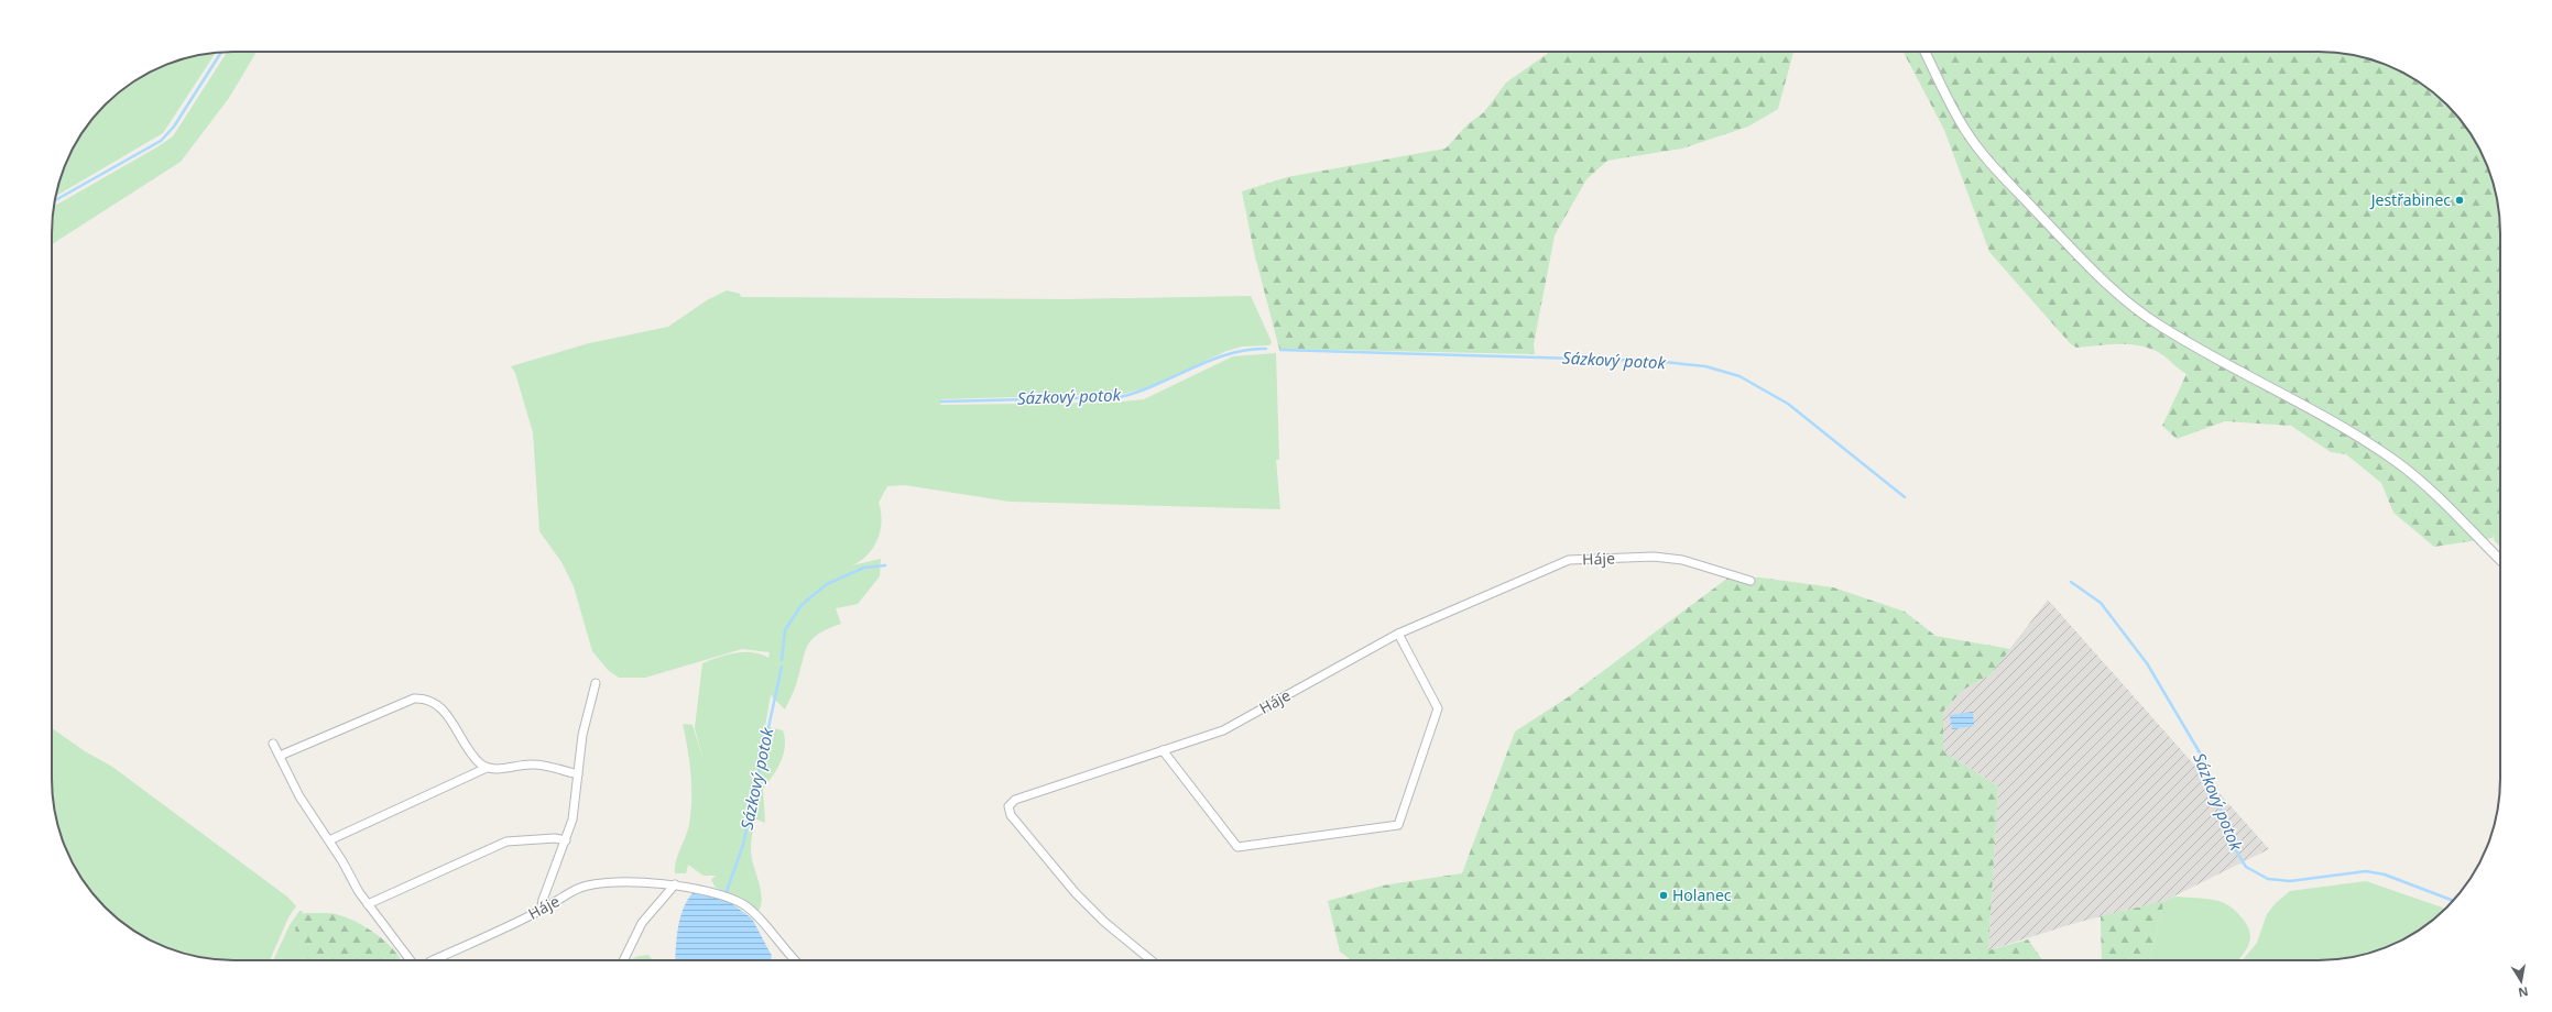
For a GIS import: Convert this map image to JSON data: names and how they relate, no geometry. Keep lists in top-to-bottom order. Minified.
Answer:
{"streets":{"street":["Háje"]},"water":["Sázkový potok"],"places":["Jestřabinec","Holanec"],"north":"bottom"}
